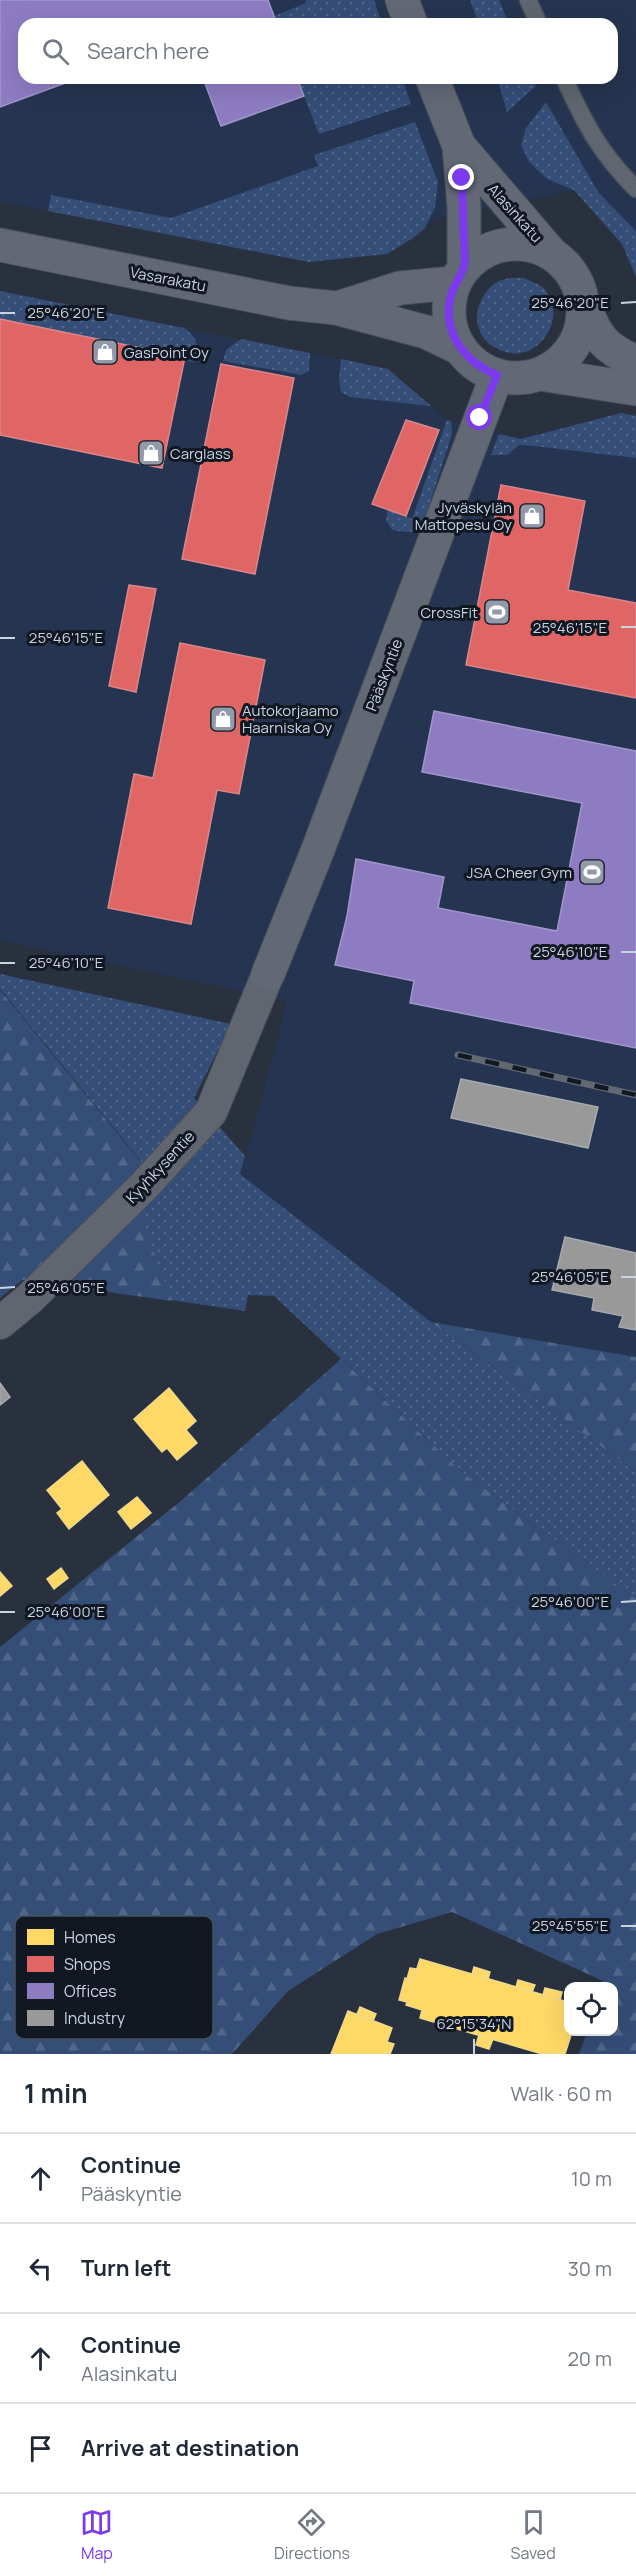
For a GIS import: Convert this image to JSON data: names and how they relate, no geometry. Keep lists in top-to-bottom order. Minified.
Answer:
{"streets":{"street":["Alasinkatu","Vasarakatu","Pääskyntie","Kyyhkysentie"]},"crossings":[["Alasinkatu","Vasarakatu"],["Alasinkatu","Pääskyntie"],["Vasarakatu","Pääskyntie"],["Pääskyntie","Kyyhkysentie"]],"places":{"shop":["GasPoint Oy","Carglass","Jyväskylän Mattopesu Oy","Autokorjaamo Haarniska Oy"],"sports":["CrossFit","JSA Cheer Gym"]},"legend":["Homes","Shops","Offices","Industry"],"page":{"search":"Search here","heading":["1 min","Walk · 60 m"],"list":[["Continue","Pääskyntie","10 m"],["Turn left","30 m"],["Continue","Alasinkatu","20 m"],"Arrive at destination"],"nav":["Map","Directions","Saved"]},"coordinates":["25°46'20\"E","25°46'15\"E","25°46'10\"E","25°46'05\"E","25°46'00\"E","25°45'55\"E","62°15'34\"N"]}
